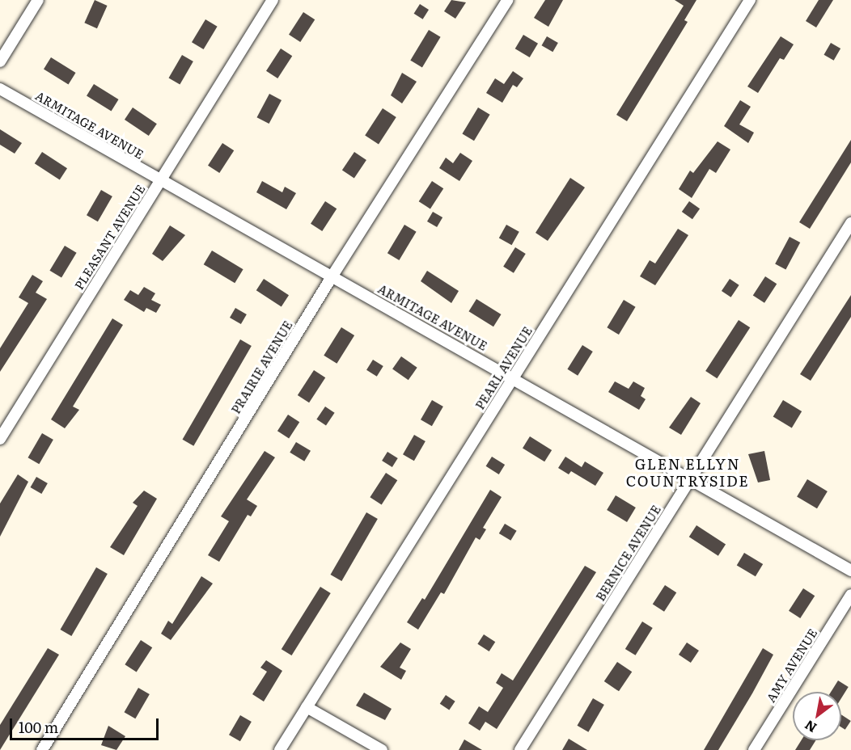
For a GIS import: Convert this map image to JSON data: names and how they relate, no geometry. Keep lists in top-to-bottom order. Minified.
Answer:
{"streets":{"street":["ARMITAGE AVENUE","PLEASANT AVENUE","PRAIRIE AVENUE","PEARL AVENUE","BERNICE AVENUE","AMY AVENUE"]},"crossings":[["ARMITAGE AVENUE","PLEASANT AVENUE"],["ARMITAGE AVENUE","PRAIRIE AVENUE"],["ARMITAGE AVENUE","PEARL AVENUE"],["ARMITAGE AVENUE","BERNICE AVENUE"]],"districts":["GLEN ELLYN COUNTRYSIDE"],"scale_bar":"100 m","north":"bottom left"}
